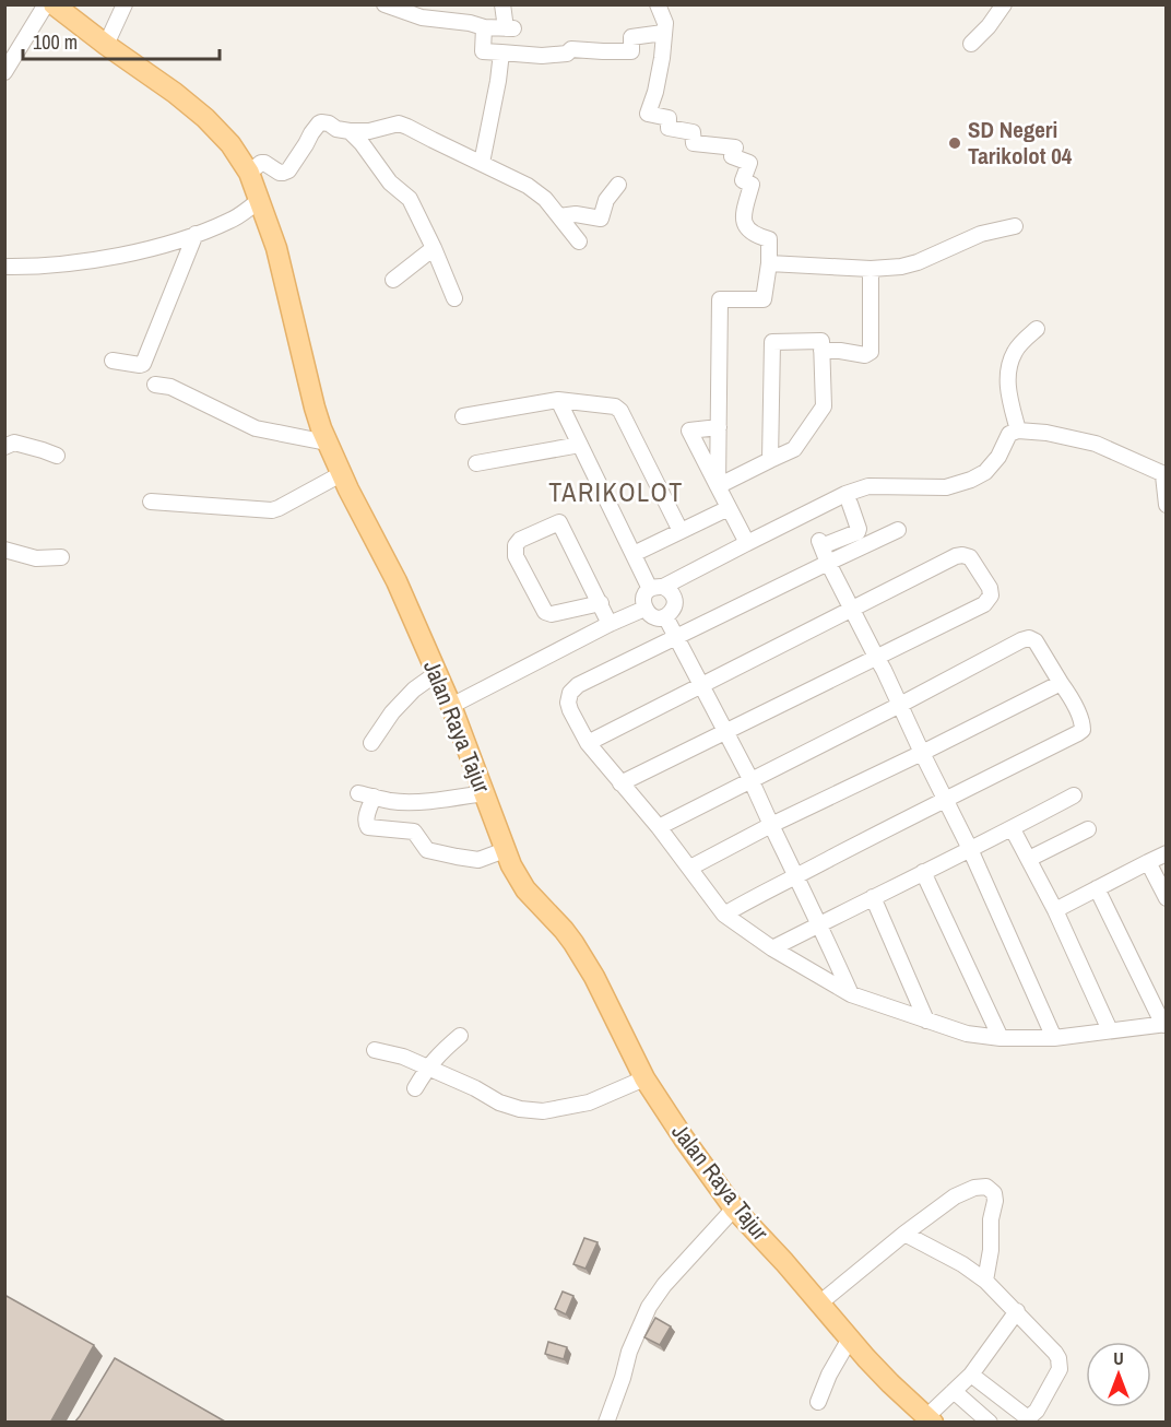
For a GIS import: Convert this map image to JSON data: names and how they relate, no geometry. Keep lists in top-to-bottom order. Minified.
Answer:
{"streets":{"main road":["Jalan Raya Tajur"]},"districts":["TARIKOLOT"],"places":["SD Negeri Tarikolot 04"],"scale_bar":"100 m","north":"top"}
